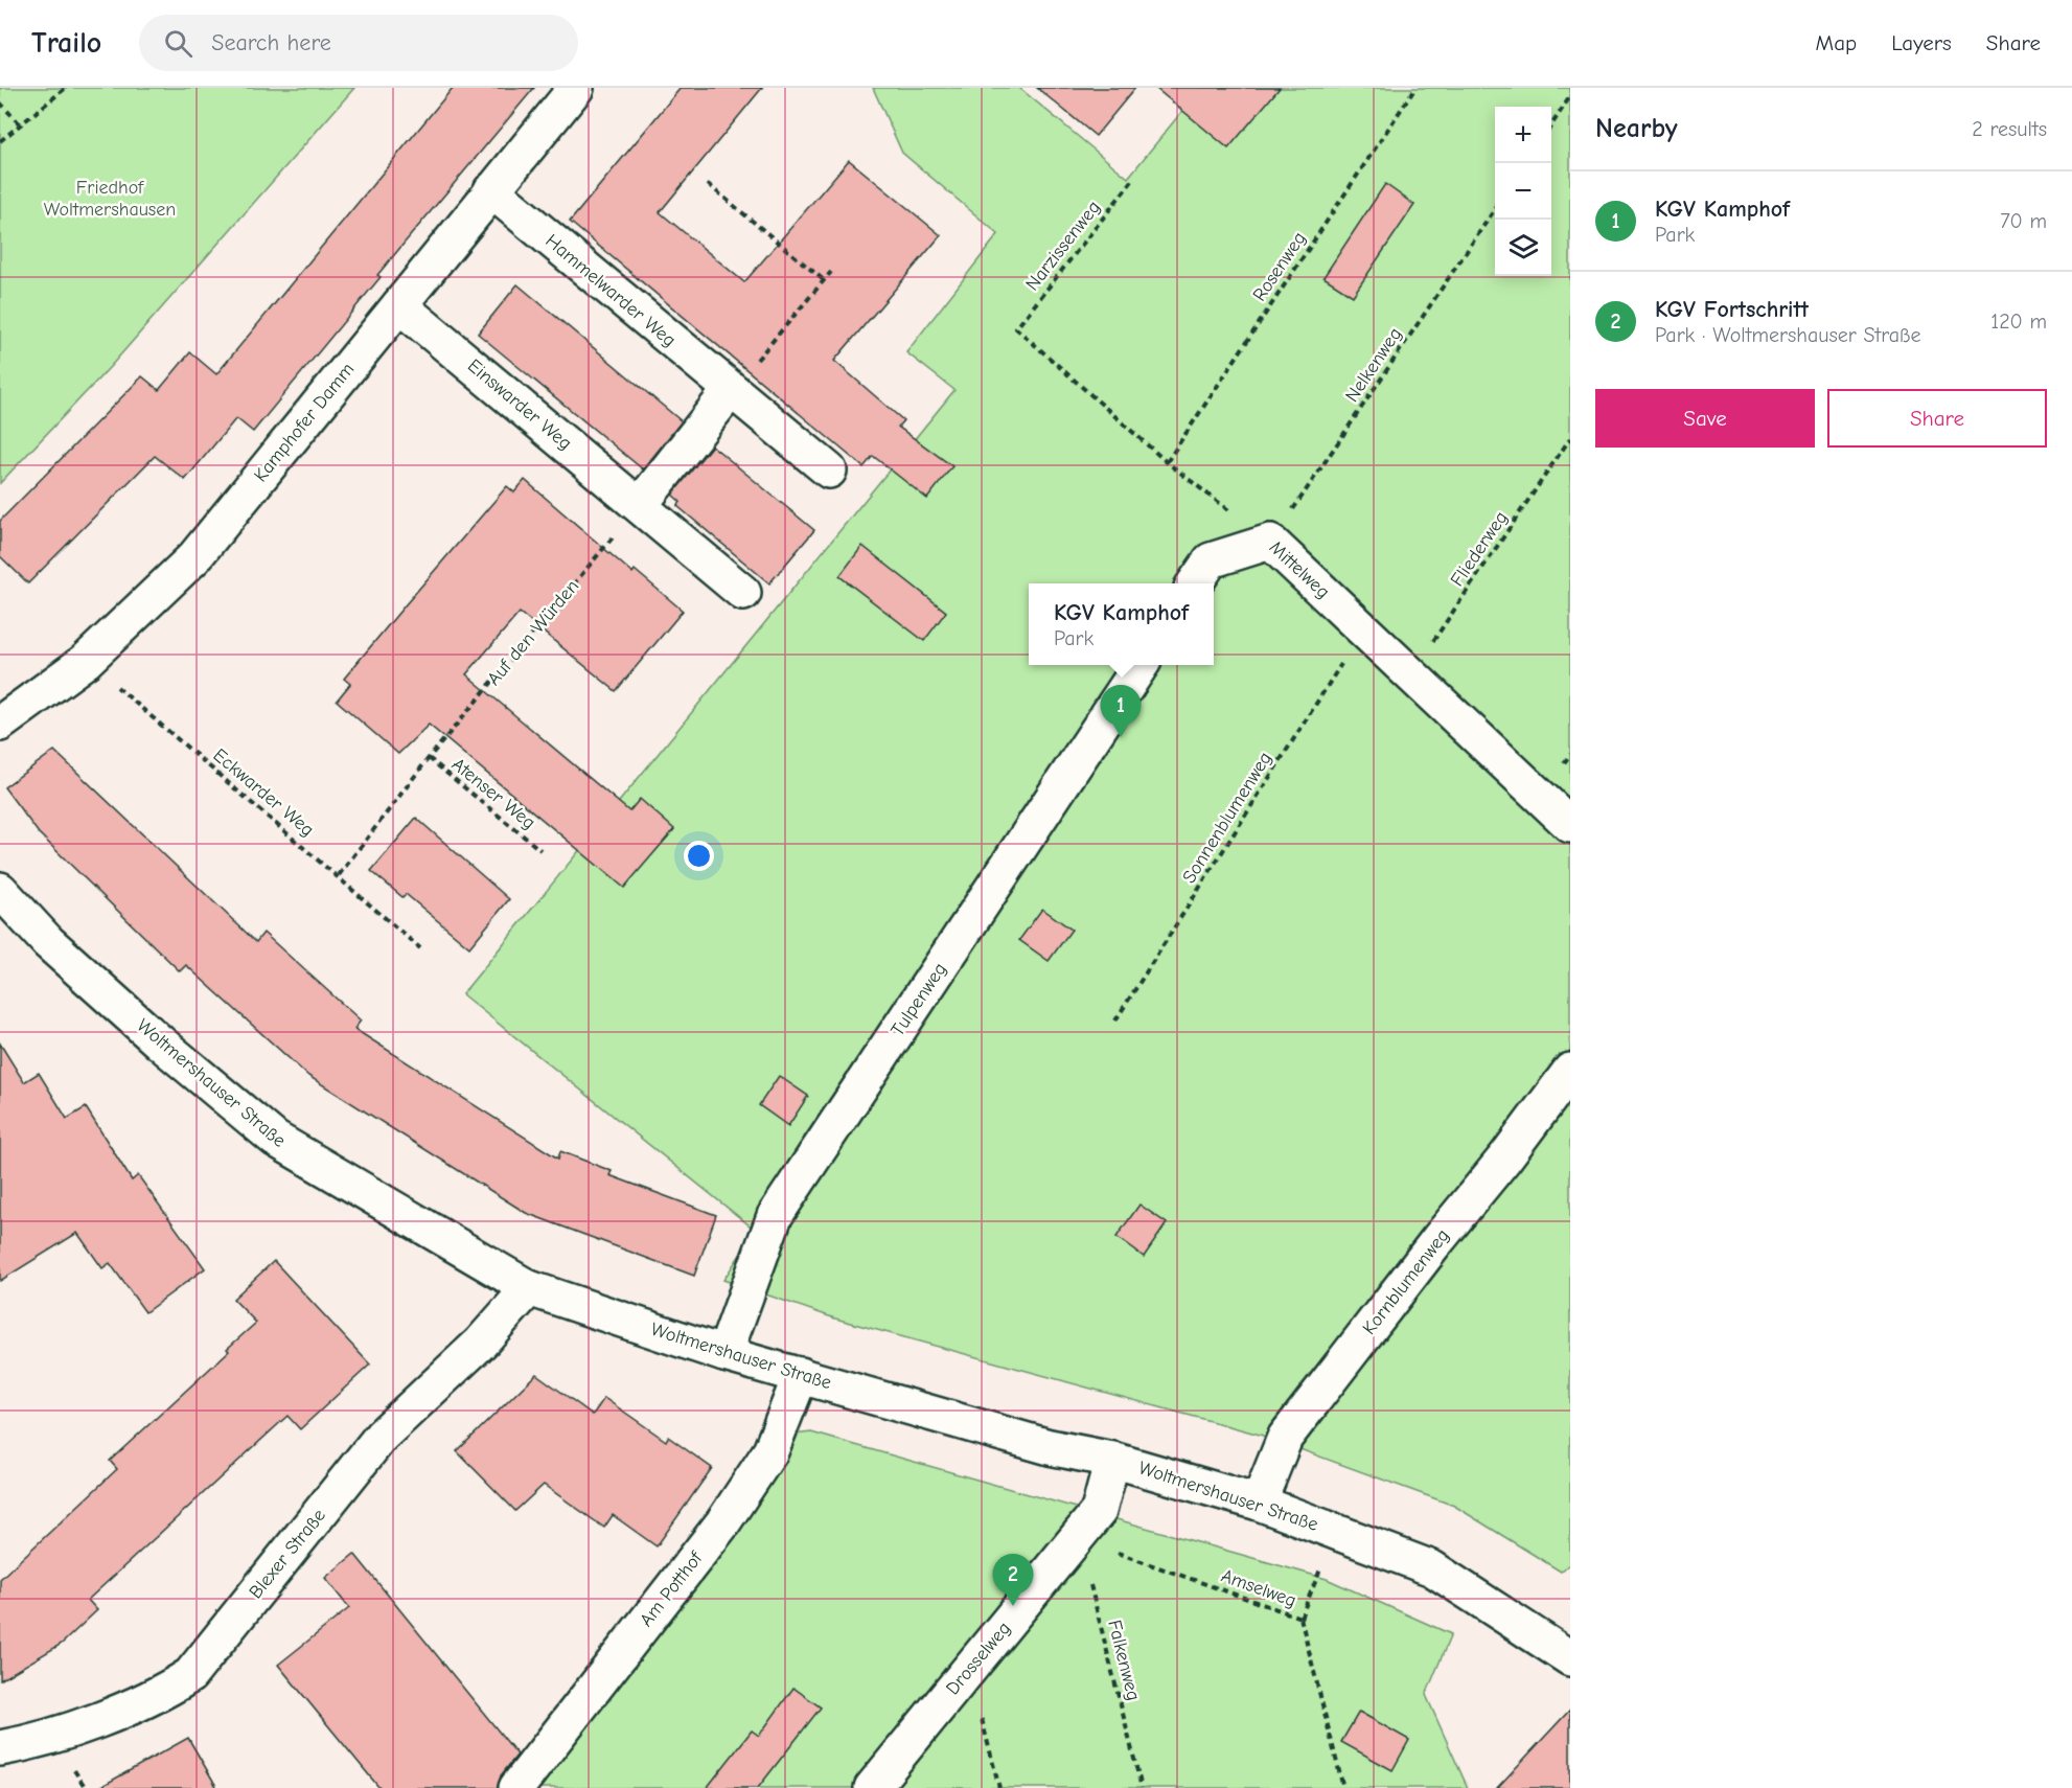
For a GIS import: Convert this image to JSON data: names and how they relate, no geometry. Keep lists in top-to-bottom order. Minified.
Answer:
{"streets":{"street":["Hammelwarder Weg","Einswarder Weg","Kamphofer Damm","Mittelweg","Tulpenweg","Woltmershauser Straße","Kornblumenweg","Blexer Straße","Am Potthof","Drosselweg"],"path":["Narzissenweg","Rosenweg","Nelkenweg","Fliederweg","Auf den Würden","Eckwarder Weg","Atenser Weg","Sonnenblumenweg","Amselweg","Falkenweg"]},"crossings":[["Narzissenweg","Mittelweg"],["Rosenweg","Mittelweg"],["Hammelwarder Weg","Kamphofer Damm"],["Nelkenweg","Mittelweg"],["Einswarder Weg","Kamphofer Damm"],["Einswarder Weg","Auf den Würden"],["Kamphofer Damm","Eckwarder Weg"],["Fliederweg","Mittelweg"],["Mittelweg","Sonnenblumenweg"],["Auf den Würden","Eckwarder Weg"],["Auf den Würden","Atenser Weg"],["Tulpenweg","Woltmershauser Straße"],["Woltmershauser Straße","Kornblumenweg"],["Woltmershauser Straße","Blexer Straße"],["Woltmershauser Straße","Am Potthof"],["Woltmershauser Straße","Drosselweg"],["Amselweg","Drosselweg"],["Amselweg","Falkenweg"],["Drosselweg","Falkenweg"]],"parks":["Friedhof Woltmershausen"],"page":{"header":"Trailo","search":"Search here","nav":["Map","Layers","Share"],"heading":["Nearby","2 results"],"map_buttons":["+","−"],"list":[{"mark":"1","name":"KGV Kamphof","note":"Park","value":"70 m"},{"mark":"2","name":"KGV Fortschritt","note":"Park · Woltmershauser Straße","value":"120 m"}],"buttons":["Save","Share"],"popup":["KGV Kamphof","Park"],"pins":["1","2"]}}
